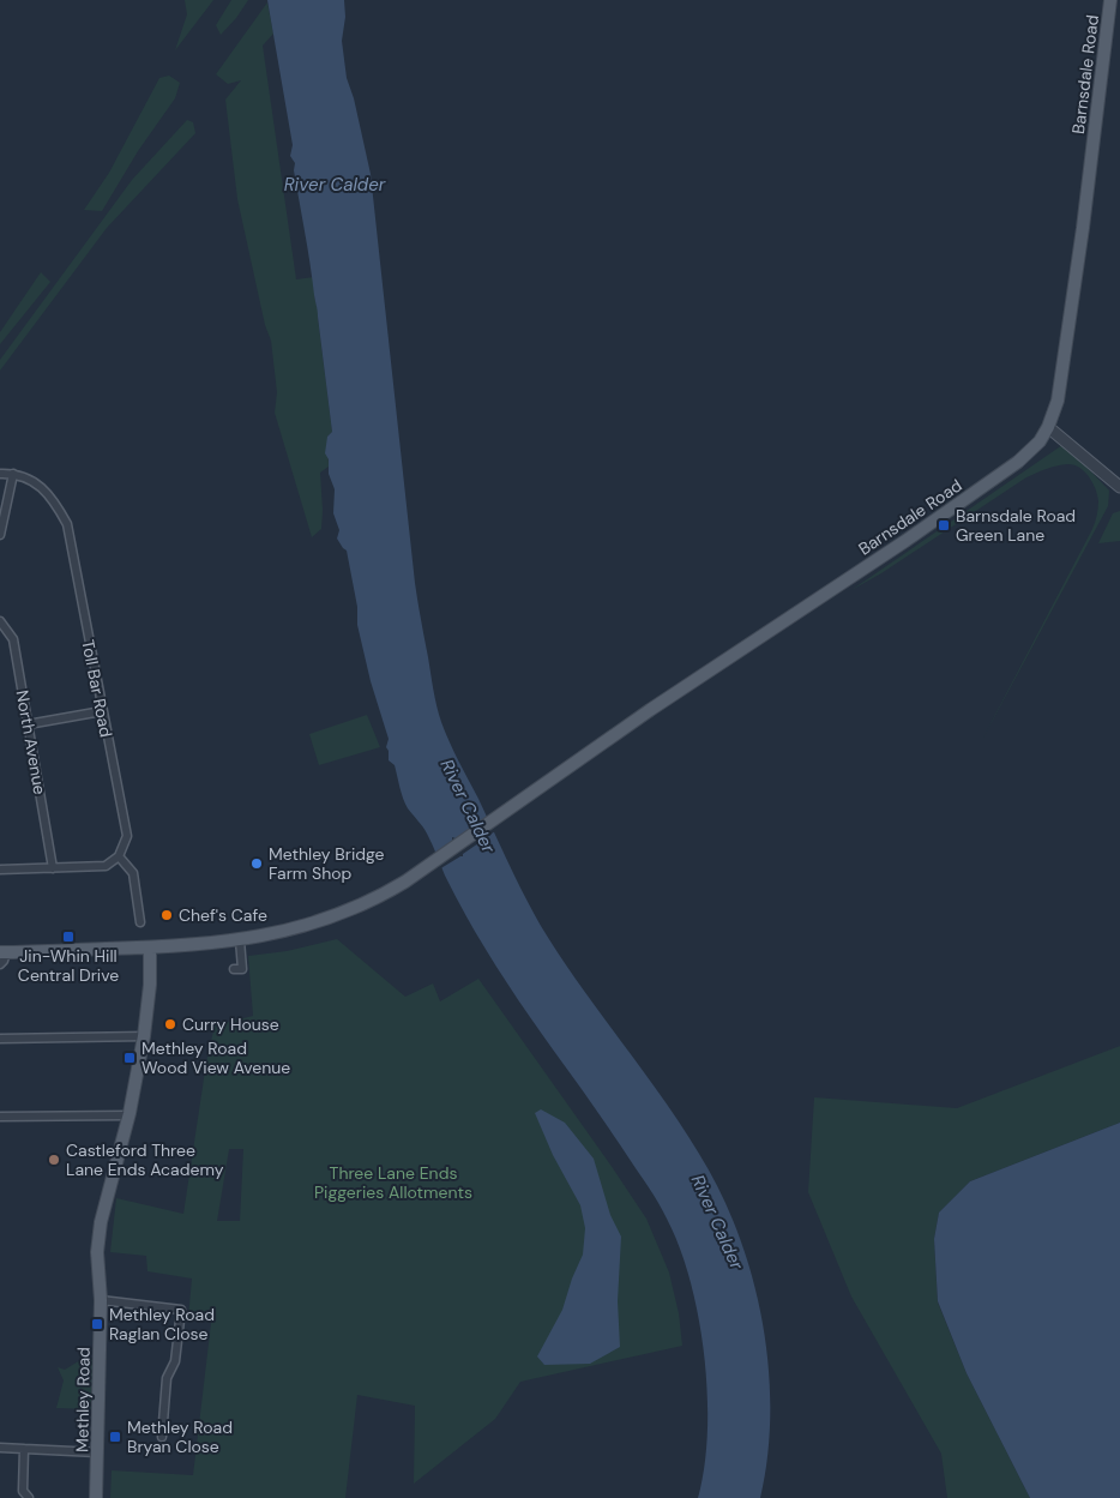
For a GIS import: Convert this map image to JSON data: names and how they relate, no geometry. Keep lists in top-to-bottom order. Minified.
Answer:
{"streets":{"main road":["Barnsdale Road","Methley Road"],"street":["Toll Bar Road","North Avenue"]},"crossings":[["Barnsdale Road","Methley Road"]],"water":["River Calder"],"parks":["Three Lane Ends Piggeries Allotments"],"places":{"transit":["Barnsdale Road Green Lane","Jin-Whin Hill Central Drive","Methley Road Wood View Avenue","Methley Road Raglan Close","Methley Road Bryan Close"],"other":["Methley Bridge Farm Shop","Chef's Cafe","Curry House","Castleford Three Lane Ends Academy"]}}
